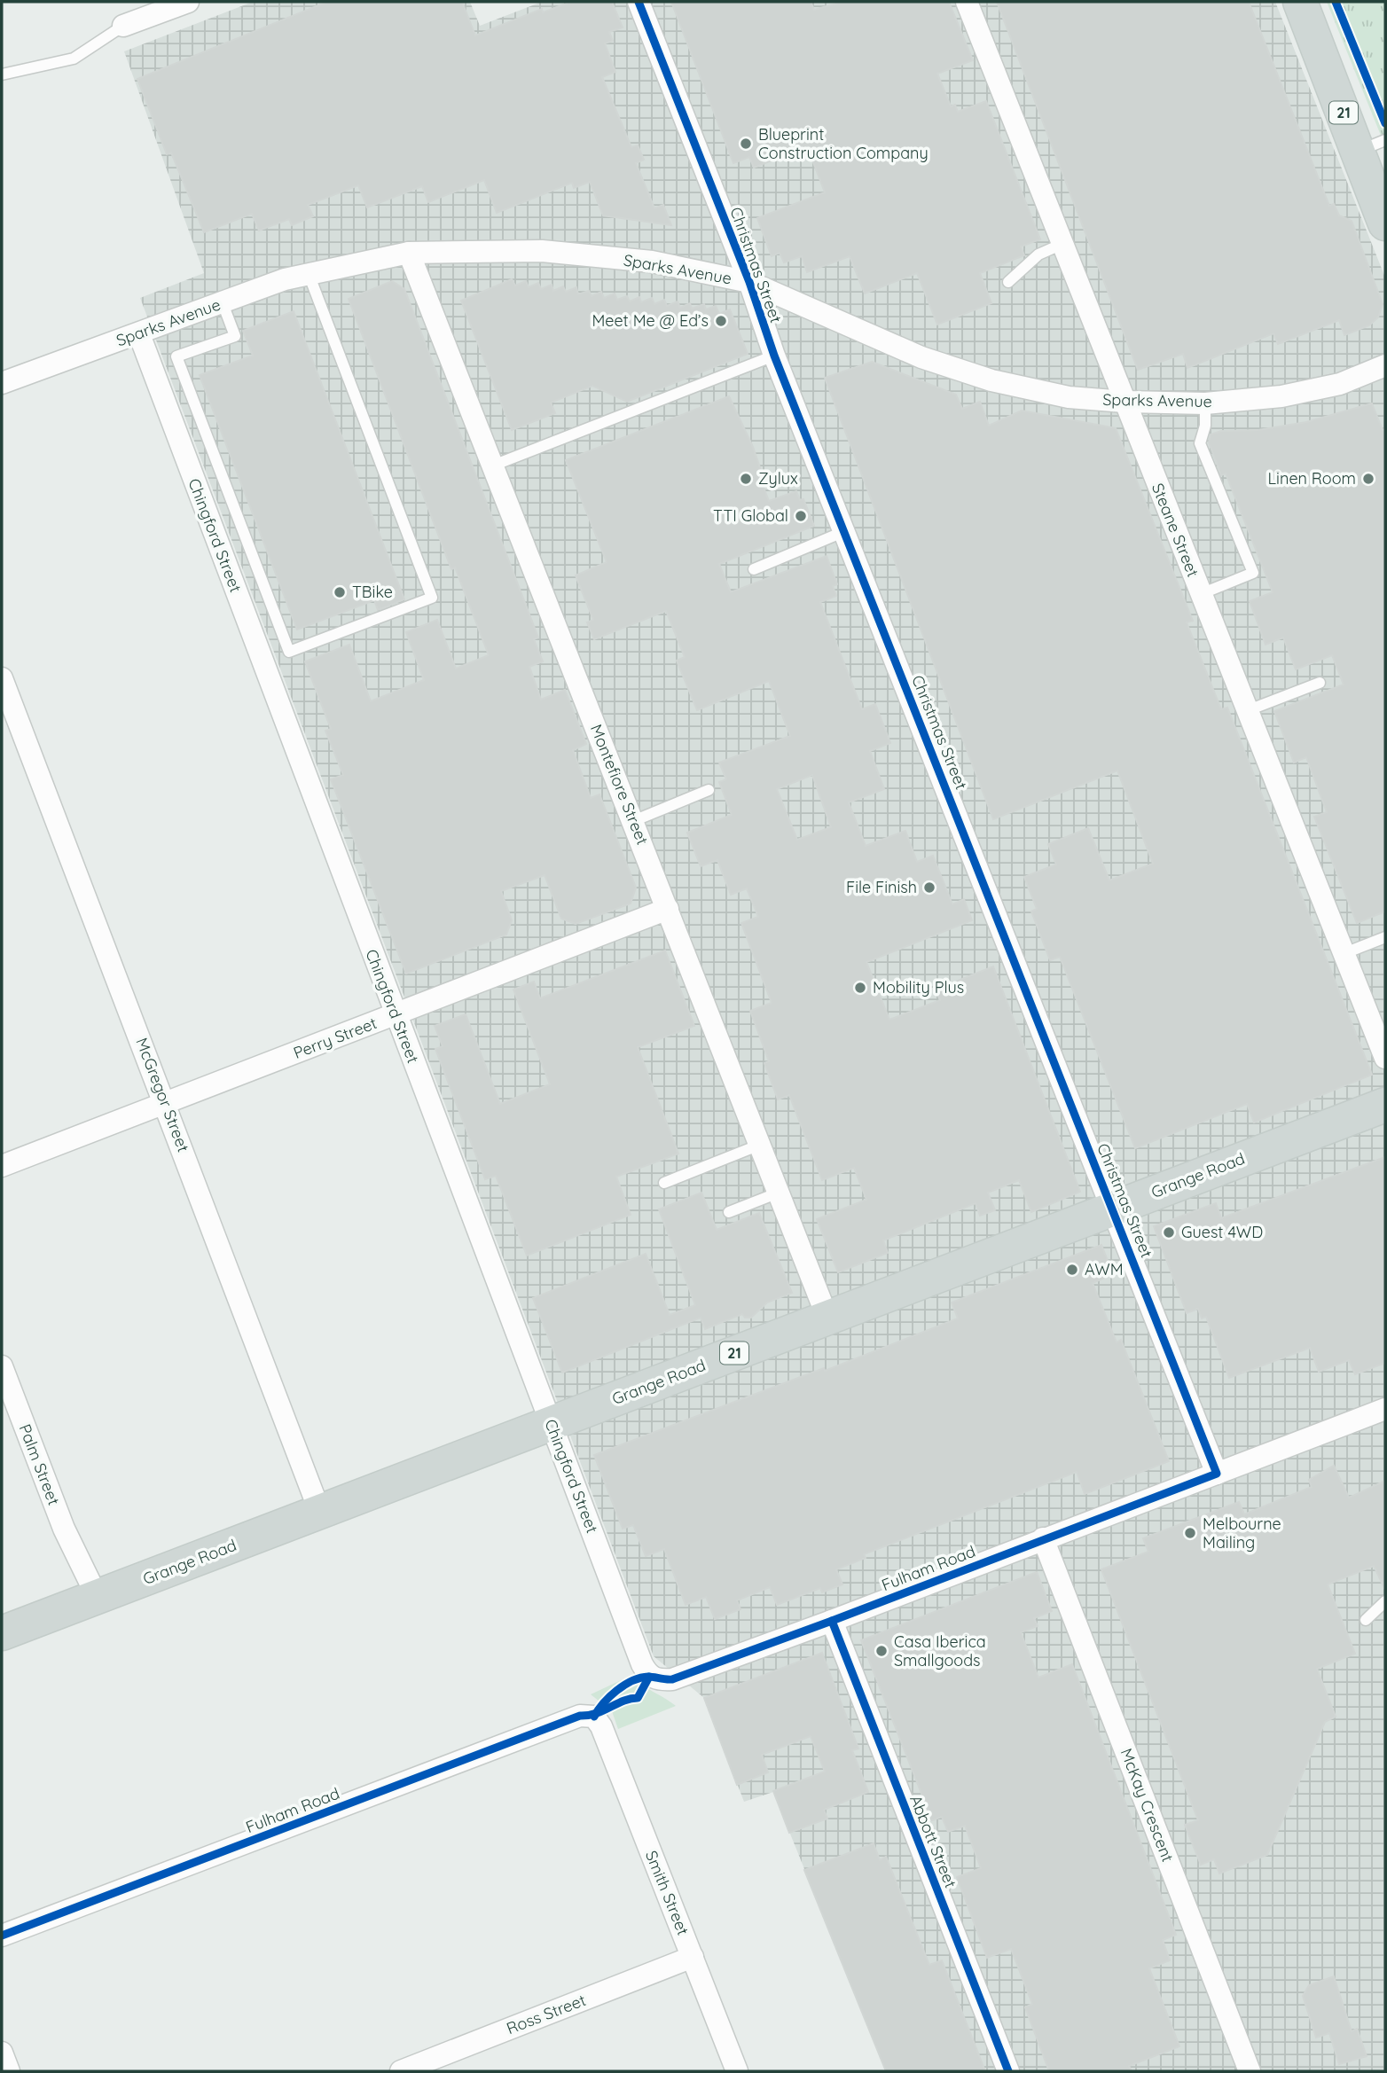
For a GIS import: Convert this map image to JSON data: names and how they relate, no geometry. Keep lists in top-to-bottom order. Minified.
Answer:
{"streets":{"main road":["21","Grange Road"],"street":["Christmas Street","Sparks Avenue","Steane Street","Chingford Street","Montefiore Street","Perry Street","McGregor Street","Palm Street","Fulham Road","McKay Crescent","Abbott Street","Smith Street","Ross Street"]},"crossings":[["Christmas Street","Sparks Avenue"],["Christmas Street","Grange Road"],["Christmas Street","Fulham Road"],["Sparks Avenue","Steane Street"],["Sparks Avenue","Chingford Street"],["Sparks Avenue","Montefiore Street"],["Chingford Street","Perry Street"],["Chingford Street","Grange Road"],["Chingford Street","Fulham Road"],["Montefiore Street","Perry Street"],["Montefiore Street","Grange Road"],["Perry Street","McGregor Street"],["McGregor Street","Grange Road"],["Grange Road","Palm Street"],["Fulham Road","McKay Crescent"],["Fulham Road","Abbott Street"],["Fulham Road","Smith Street"],["Smith Street","Ross Street"]],"places":["Blueprint Construction Company","Meet Me @ Ed’s","Zylux","Linen Room","TTI Global","TBike","File Finish","Mobility Plus","Guest 4WD","AWM","Melbourne Mailing","Casa Iberica Smallgoods"]}
